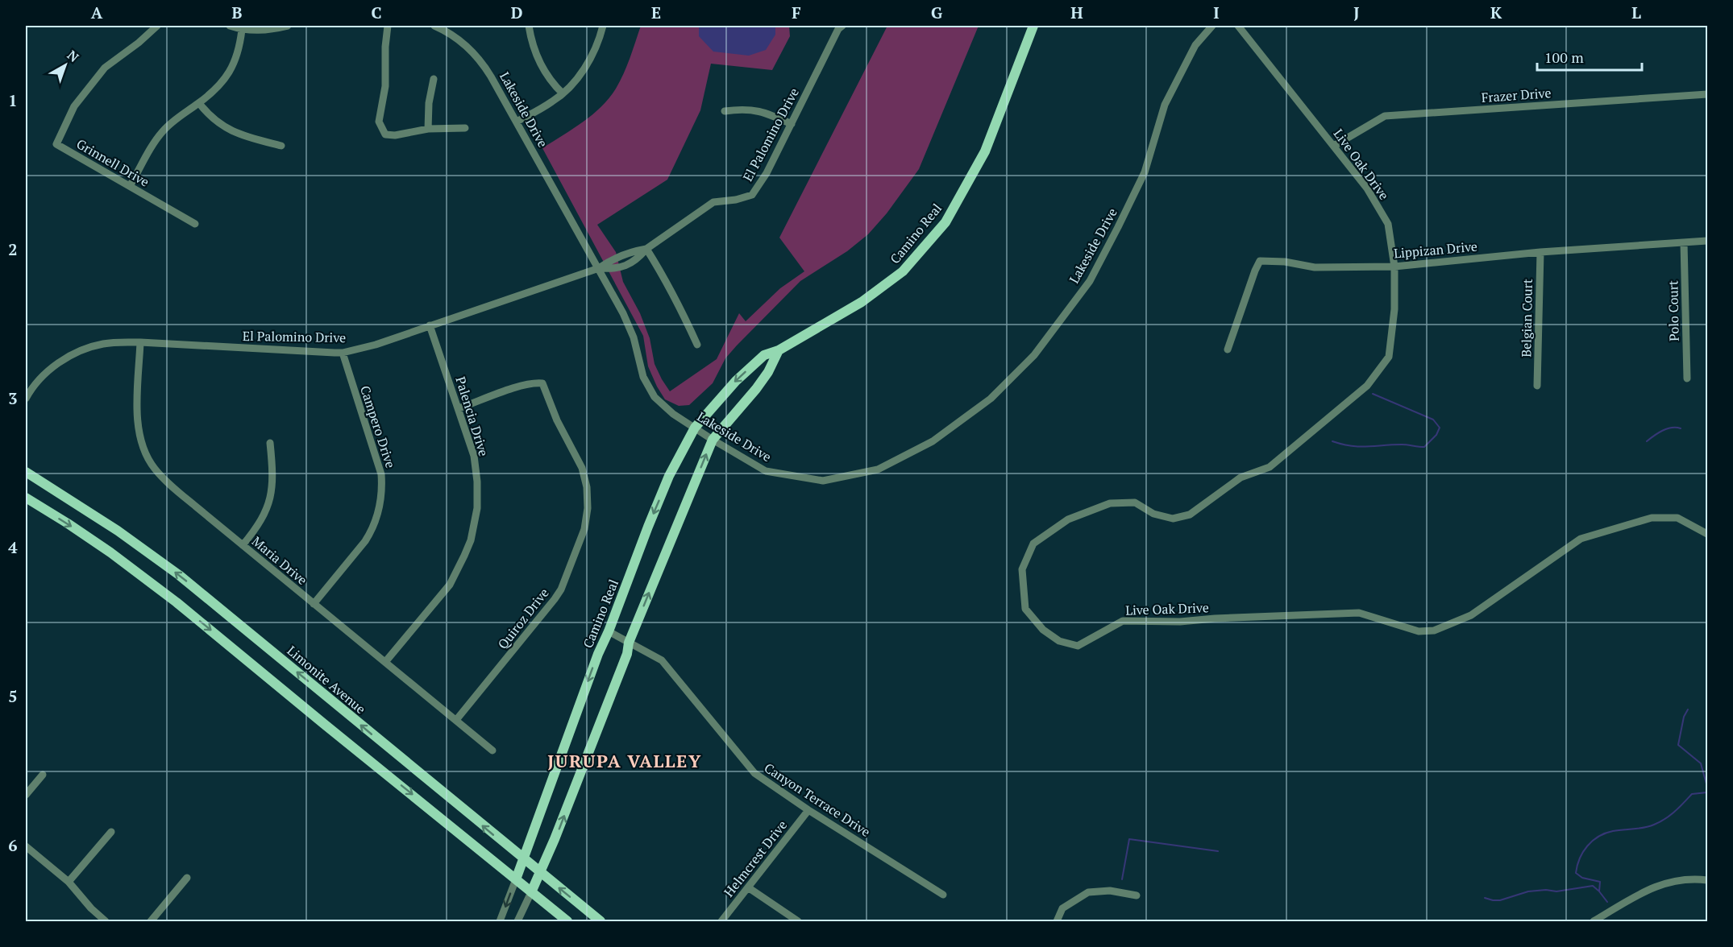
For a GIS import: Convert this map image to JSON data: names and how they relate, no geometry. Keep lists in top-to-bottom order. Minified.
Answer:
{"streets":{"main road":["Camino Real","Limonite Avenue"],"street":["Frazer Drive","Lakeside Drive","El Palomino Drive","Grinnell Drive","Live Oak Drive","Lippizan Drive","Polo Court","Belgian Court","Palencia Drive","Campero Drive","Maria Drive","Quiroz Drive","Canyon Terrace Drive","Helmcrest Drive"]},"crossings":[["Frazer Drive","Live Oak Drive"],["Lakeside Drive","El Palomino Drive"],["Lakeside Drive","Camino Real"],["El Palomino Drive","Palencia Drive"],["El Palomino Drive","Campero Drive"],["El Palomino Drive","Maria Drive"],["Live Oak Drive","Lippizan Drive"],["Camino Real","Limonite Avenue"],["Camino Real","Canyon Terrace Drive"],["Lippizan Drive","Polo Court"],["Lippizan Drive","Belgian Court"],["Palencia Drive","Maria Drive"],["Palencia Drive","Quiroz Drive"],["Campero Drive","Maria Drive"],["Maria Drive","Quiroz Drive"],["Canyon Terrace Drive","Helmcrest Drive"]],"districts":["JURUPA VALLEY"],"scale_bar":"100 m","north":"top right","grid":{"columns":["A","B","C","D","E","F","G","H","I","J","K","L"],"rows":["1","2","3","4","5","6"]}}
